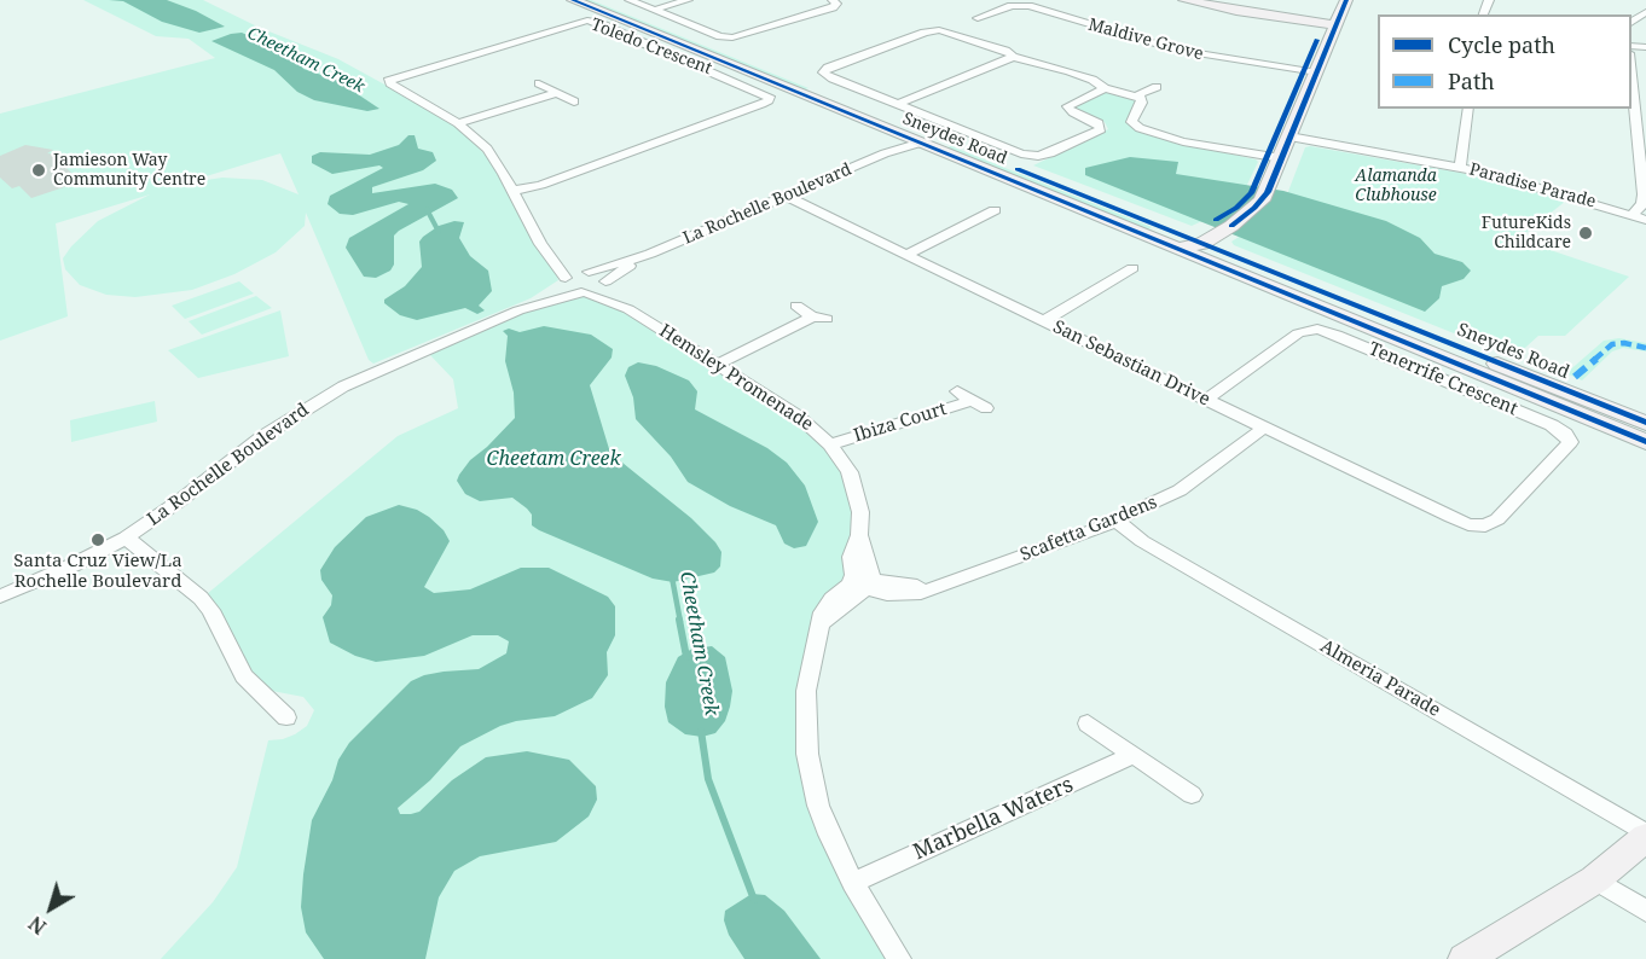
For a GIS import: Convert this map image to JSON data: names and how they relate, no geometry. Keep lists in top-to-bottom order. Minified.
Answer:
{"streets":{"main road":["Sneydes Road"],"street":["Maldive Grove","Toledo Crescent","Paradise Parade","La Rochelle Boulevard","San Sebastian Drive","Hemsley Promenade","Tenerrife Crescent","Ibiza Court","Scafetta Gardens","Almeria Parade","Marbella Waters"]},"crossings":[["Sneydes Road","La Rochelle Boulevard"],["La Rochelle Boulevard","San Sebastian Drive"],["La Rochelle Boulevard","Hemsley Promenade"],["San Sebastian Drive","Tenerrife Crescent"],["San Sebastian Drive","Scafetta Gardens"],["Hemsley Promenade","Ibiza Court"],["Hemsley Promenade","Scafetta Gardens"],["Scafetta Gardens","Almeria Parade"]],"water":["Cheetham Creek","Cheetam Creek"],"parks":["Alamanda Clubhouse"],"places":["Jamieson Way Community Centre","FutureKids Childcare","Santa Cruz View/La Rochelle Boulevard"],"legend":["Cycle path","Path"],"north":"bottom left"}
